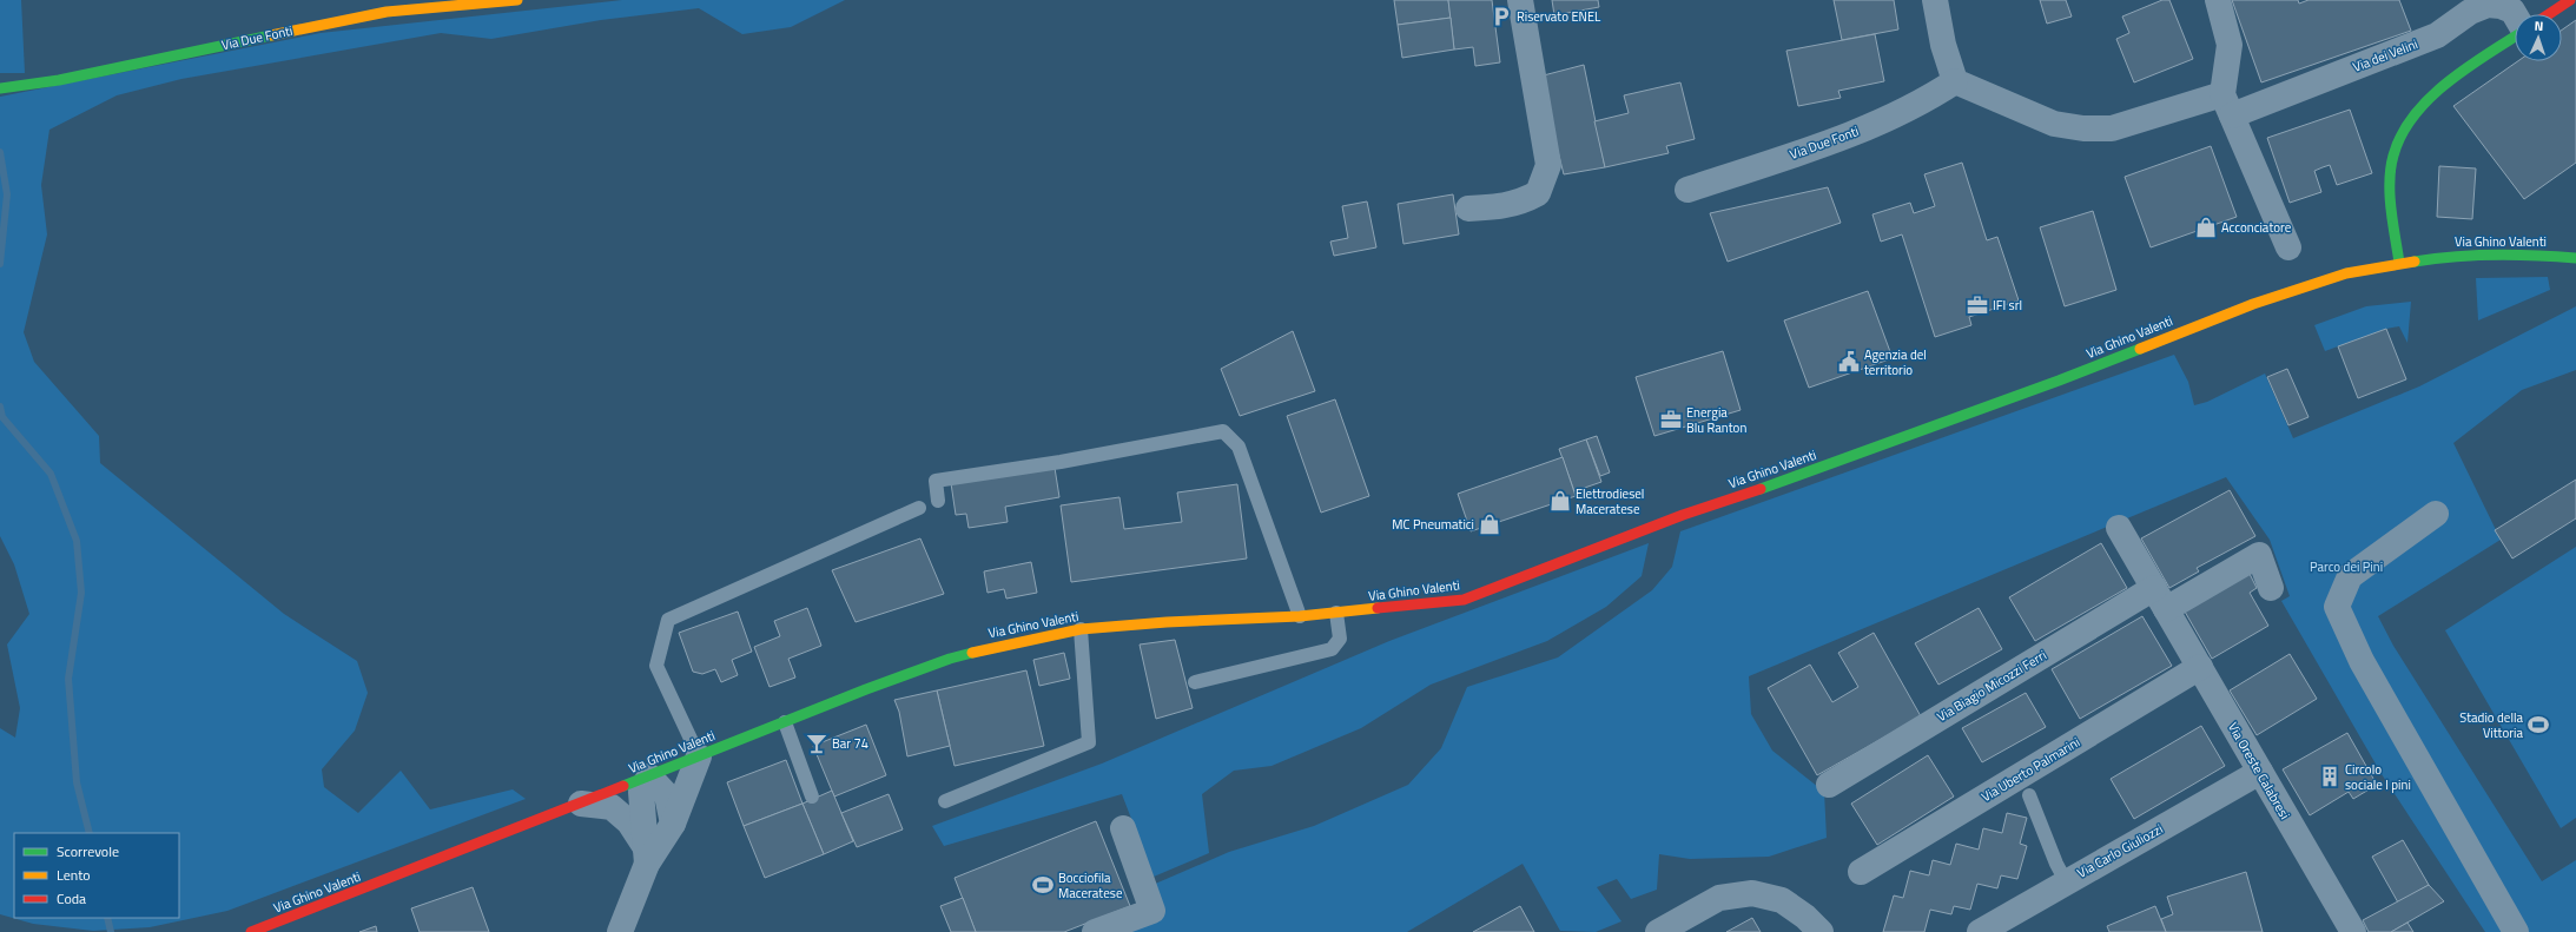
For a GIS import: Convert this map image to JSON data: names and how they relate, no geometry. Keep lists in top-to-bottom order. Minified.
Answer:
{"streets":{"main road":["Via Due Fonti","Via Ghino Valenti"],"street":["Via dei Velini","Via Biagio Micozzi Ferri","Via Uberto Palmarini","Via Oreste Calabresi","Via Carlo Giuliozzi"]},"crossings":[["Via Biagio Micozzi Ferri","Via Oreste Calabresi"],["Via Uberto Palmarini","Via Oreste Calabresi"],["Via Oreste Calabresi","Via Carlo Giuliozzi"]],"parks":["Parco dei Pini"],"places":{"parking":["Riservato ENEL"],"shop":["Acconciatore","Elettrodiesel Maceratese","MC Pneumatici"],"office":["IFI srl","Energia Blu Ranton"],"public building":["Agenzia del territorio"],"sports":["Stadio della Vittoria","Bocciofila Maceratese"],"bar":["Bar 74"],"building":["Circolo sociale I pini"]},"legend":["Scorrevole","Lento","Coda"],"north":"top"}
